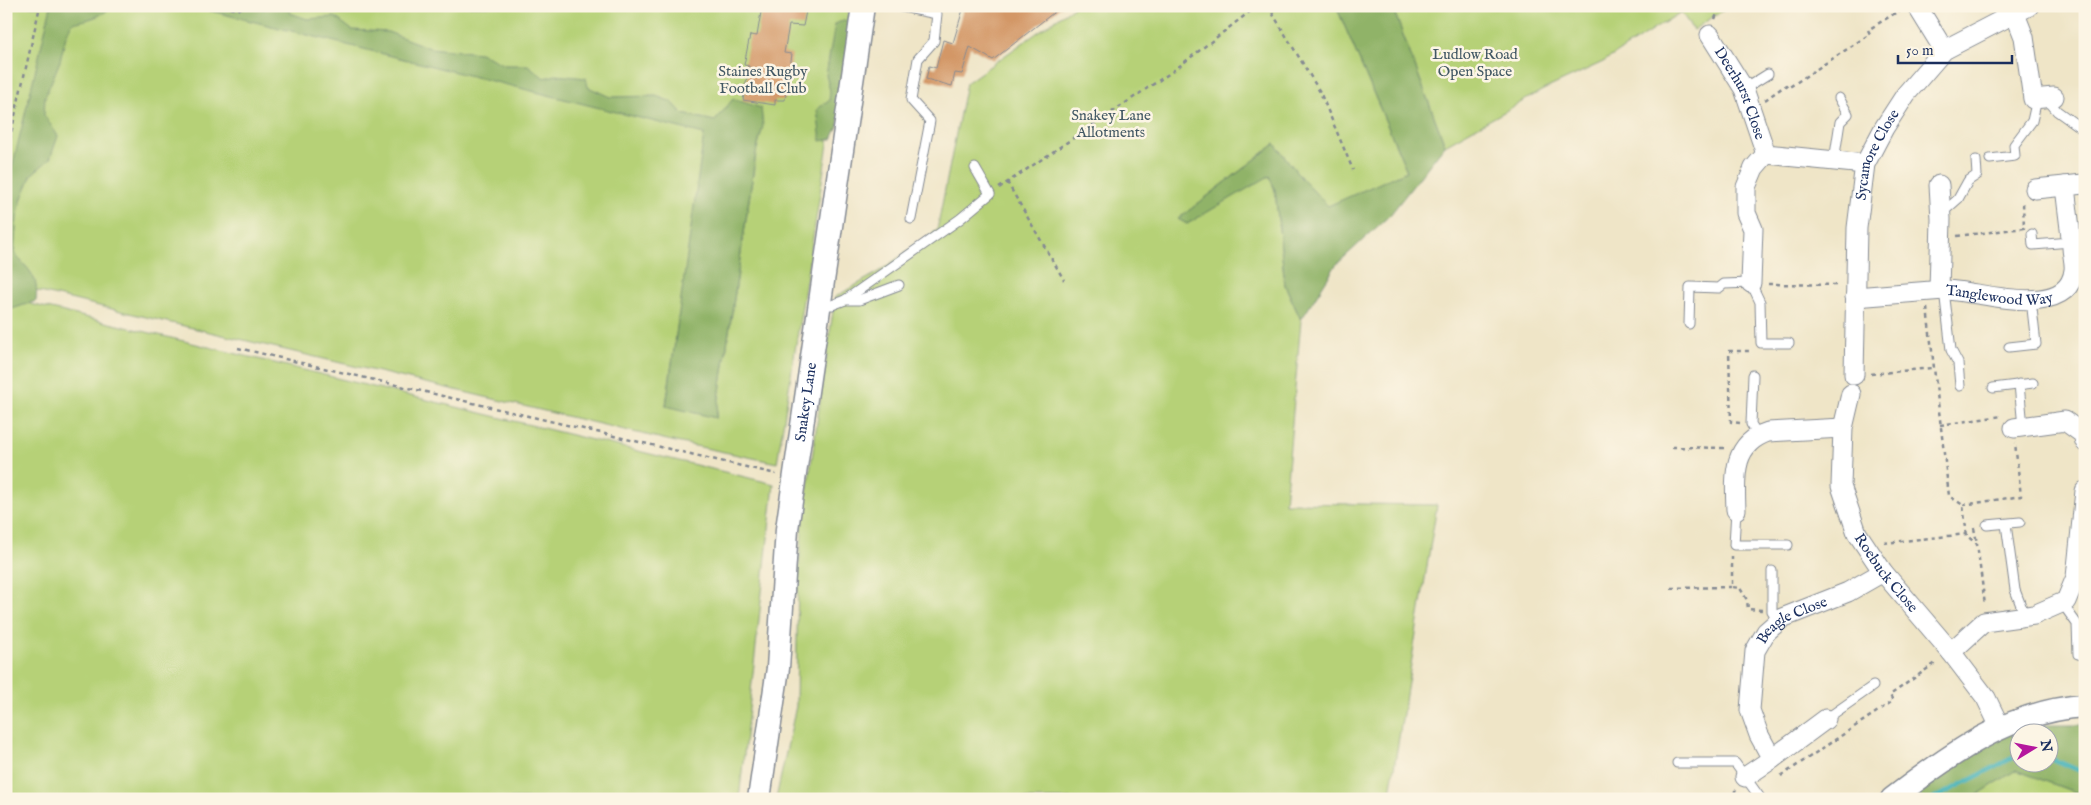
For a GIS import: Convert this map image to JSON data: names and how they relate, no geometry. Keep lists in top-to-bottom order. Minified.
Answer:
{"streets":{"street":["Deerhurst Close","Sycamore Close","Tanglewood Way","Snakey Lane","Roebuck Close","Beagle Close"]},"crossings":[["Deerhurst Close","Sycamore Close"],["Sycamore Close","Tanglewood Way"],["Sycamore Close","Roebuck Close"],["Roebuck Close","Beagle Close"]],"parks":["Ludlow Road Open Space","Staines Rugby Football Club","Snakey Lane Allotments"],"scale_bar":"50 m","north":"right"}
